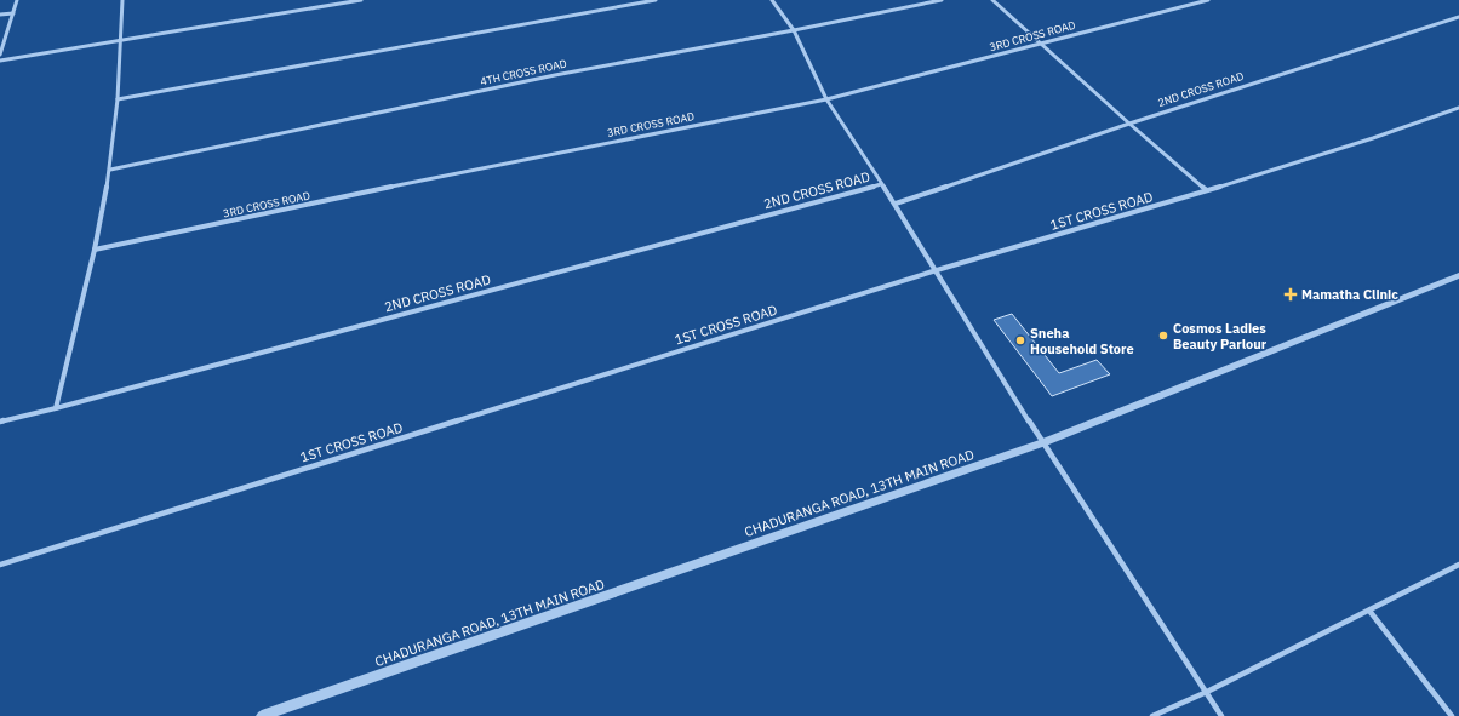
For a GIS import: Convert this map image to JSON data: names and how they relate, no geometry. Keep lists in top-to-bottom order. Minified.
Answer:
{"streets":{"street":["3RD CROSS ROAD","4TH CROSS ROAD","2ND CROSS ROAD","1ST CROSS ROAD","CHADURANGA ROAD, 13TH MAIN ROAD"]},"places":{"health":["Mamatha Clinic"],"other":["Cosmos Ladies Beauty Parlour","Sneha Household Store"]}}
